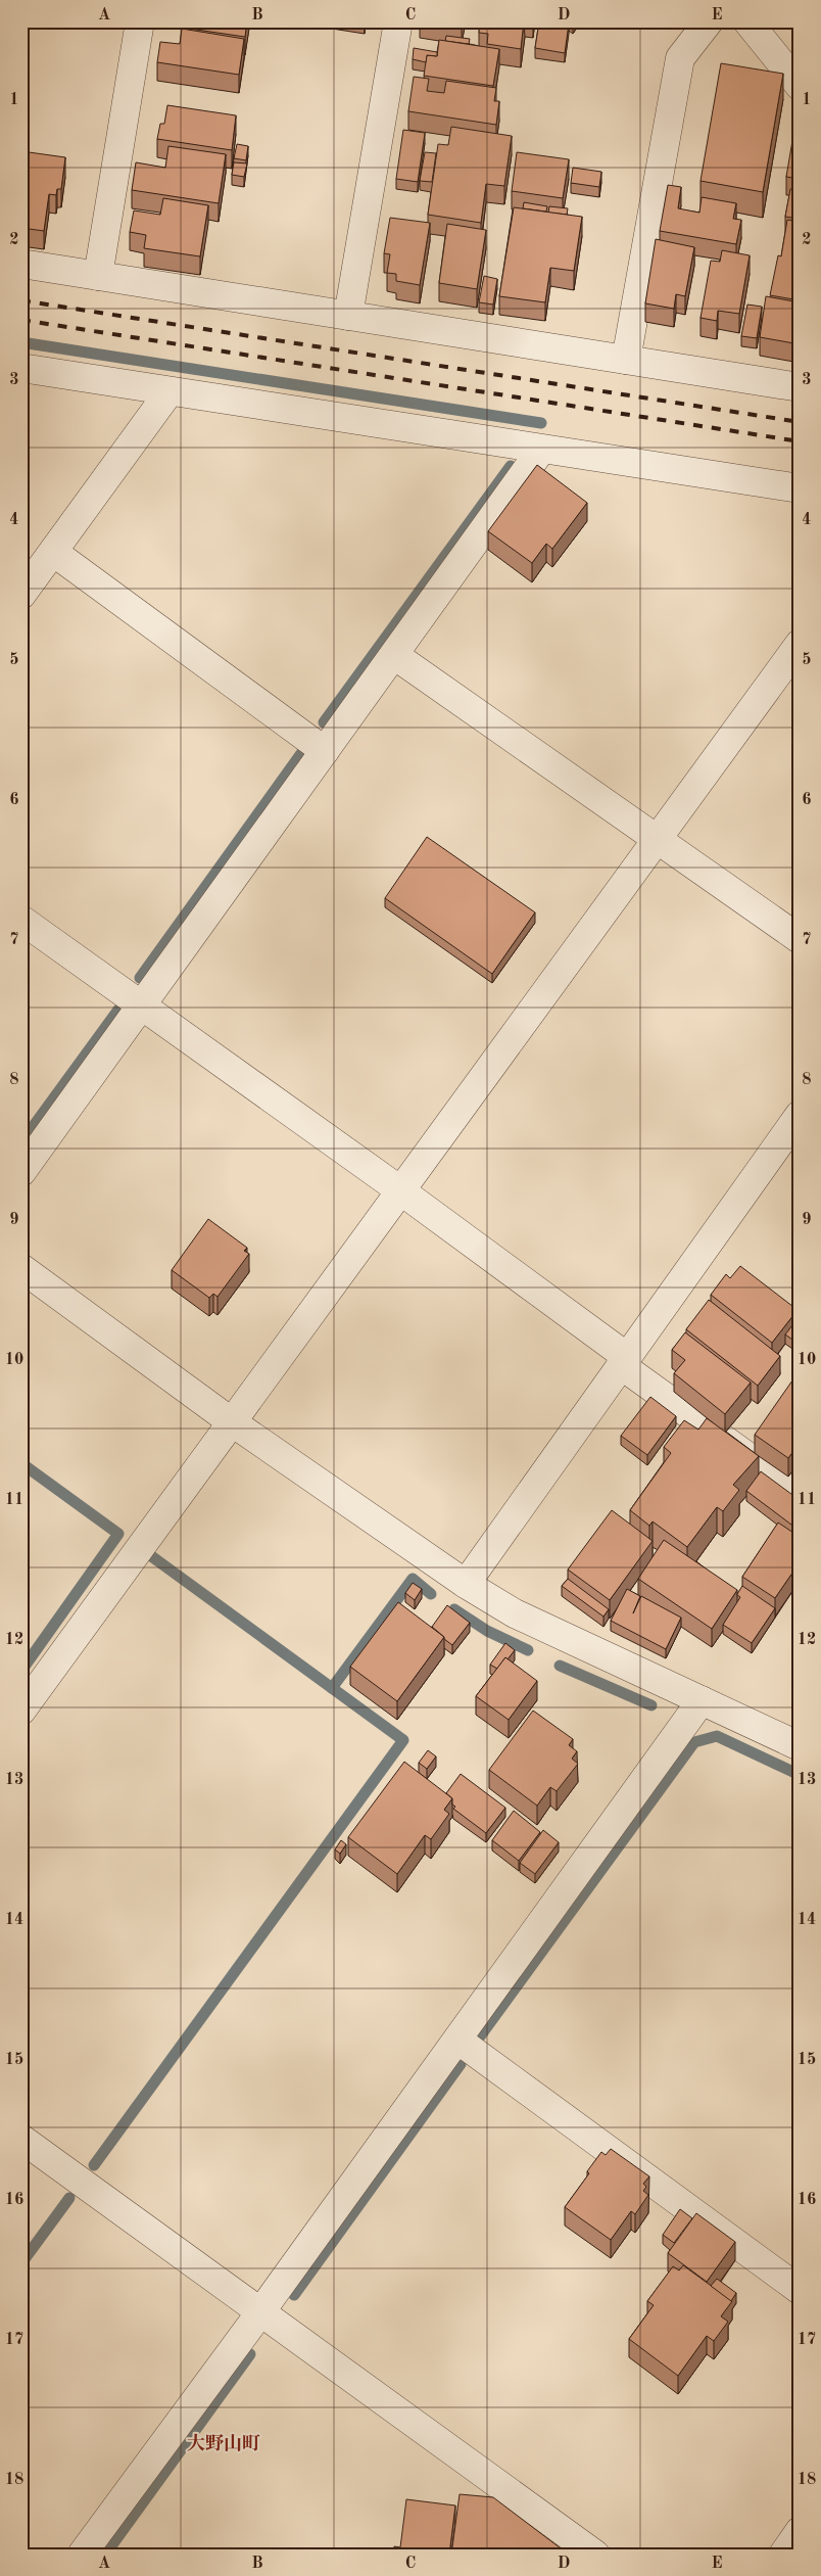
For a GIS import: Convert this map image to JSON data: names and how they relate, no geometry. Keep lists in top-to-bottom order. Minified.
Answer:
{"districts":["大野山町"],"grid":{"columns":["A","B","C","D","E"],"rows":["1","2","3","4","5","6","7","8","9","10","11","12","13","14","15","16","17","18"]}}
